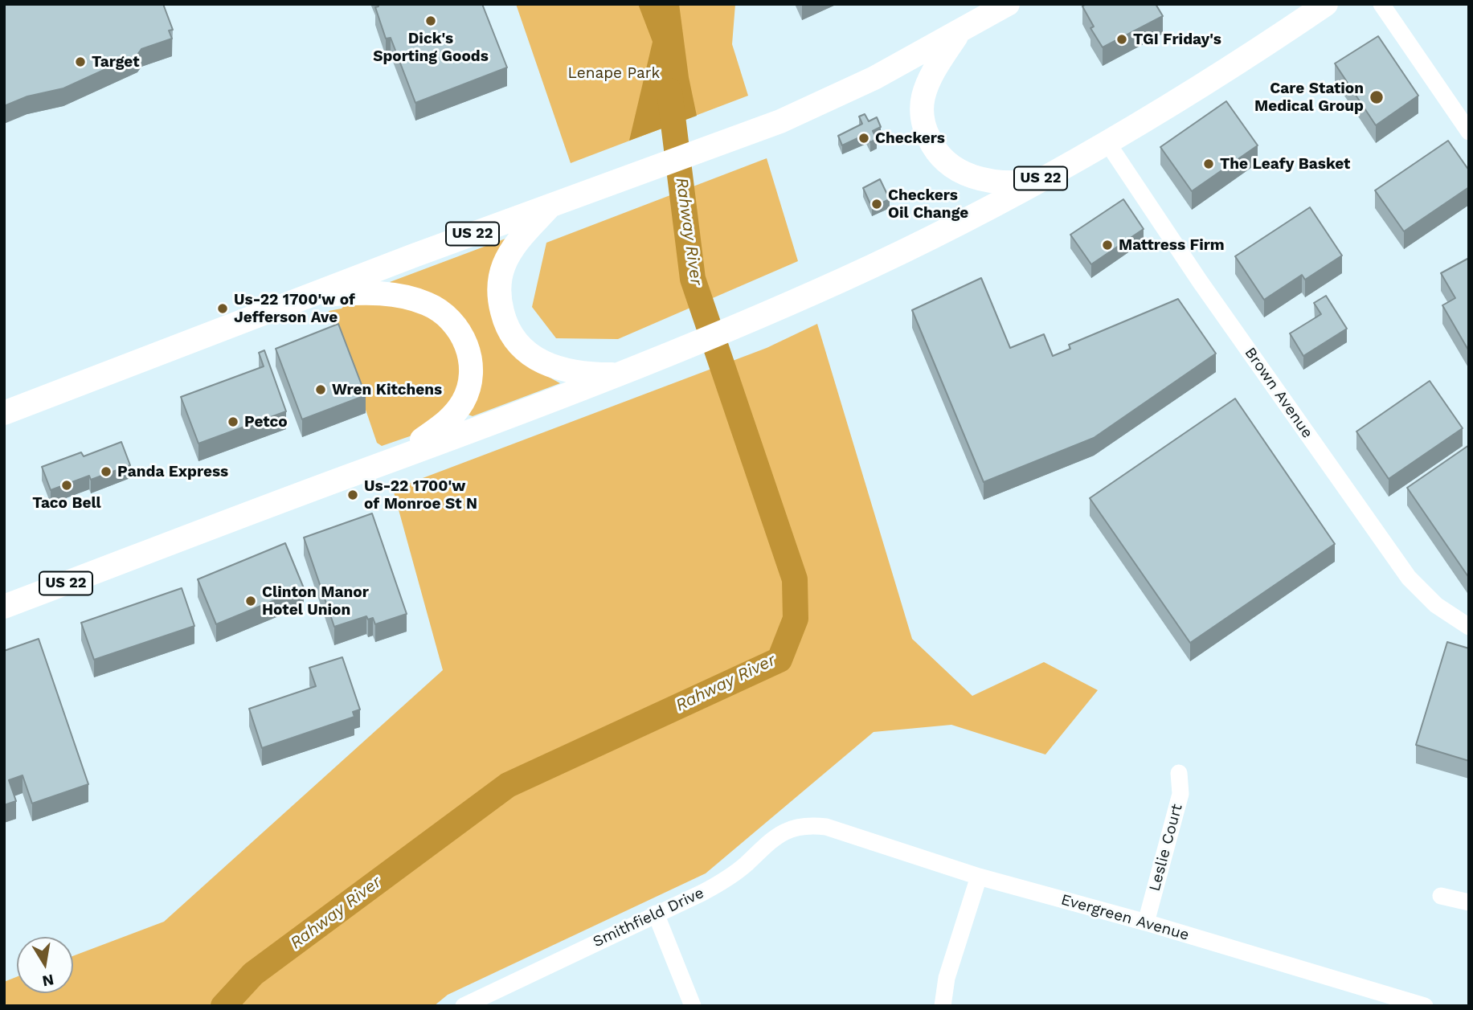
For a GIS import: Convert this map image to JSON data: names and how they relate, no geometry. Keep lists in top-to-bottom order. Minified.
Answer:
{"streets":{"highway":["US 22"],"street":["Brown Avenue","Leslie Court","Smithfield Drive","Evergreen Avenue"]},"crossings":[["US 22","Brown Avenue"],["Leslie Court","Evergreen Avenue"],["Smithfield Drive","Evergreen Avenue"]],"water":["Rahway River"],"parks":["Lenape Park"],"places":["Dick's Sporting Goods","TGI Friday's","Target","Care Station Medical Group","Checkers","The Leafy Basket","Checkers Oil Change","Mattress Firm","Us-22 1700'w of Jefferson Ave","Wren Kitchens","Petco","Panda Express","Taco Bell","Us-22 1700'w of Monroe St N","Clinton Manor Hotel Union"],"north":"bottom"}
